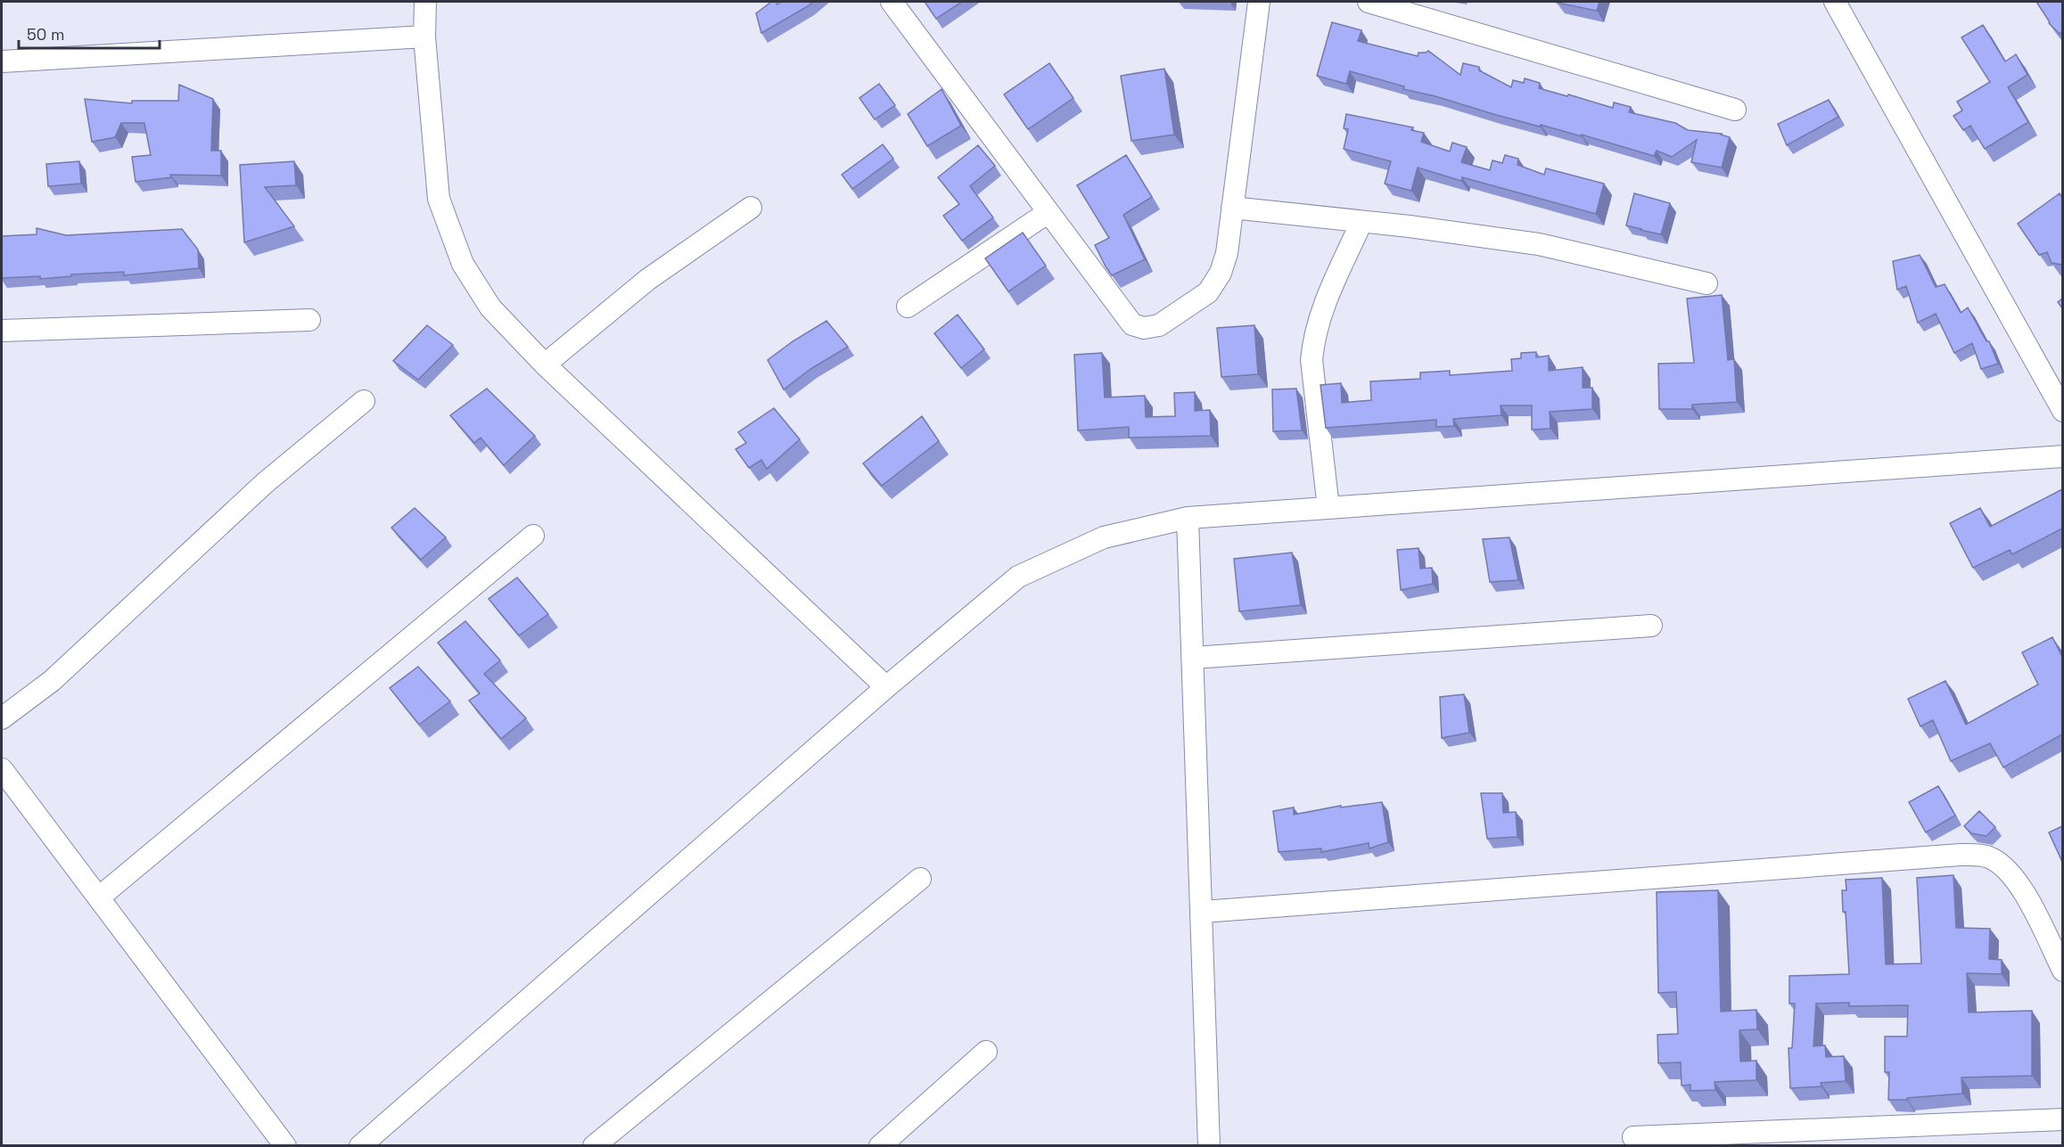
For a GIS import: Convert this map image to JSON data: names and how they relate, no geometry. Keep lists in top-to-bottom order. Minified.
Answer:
{"scale_bar":"50 m"}
